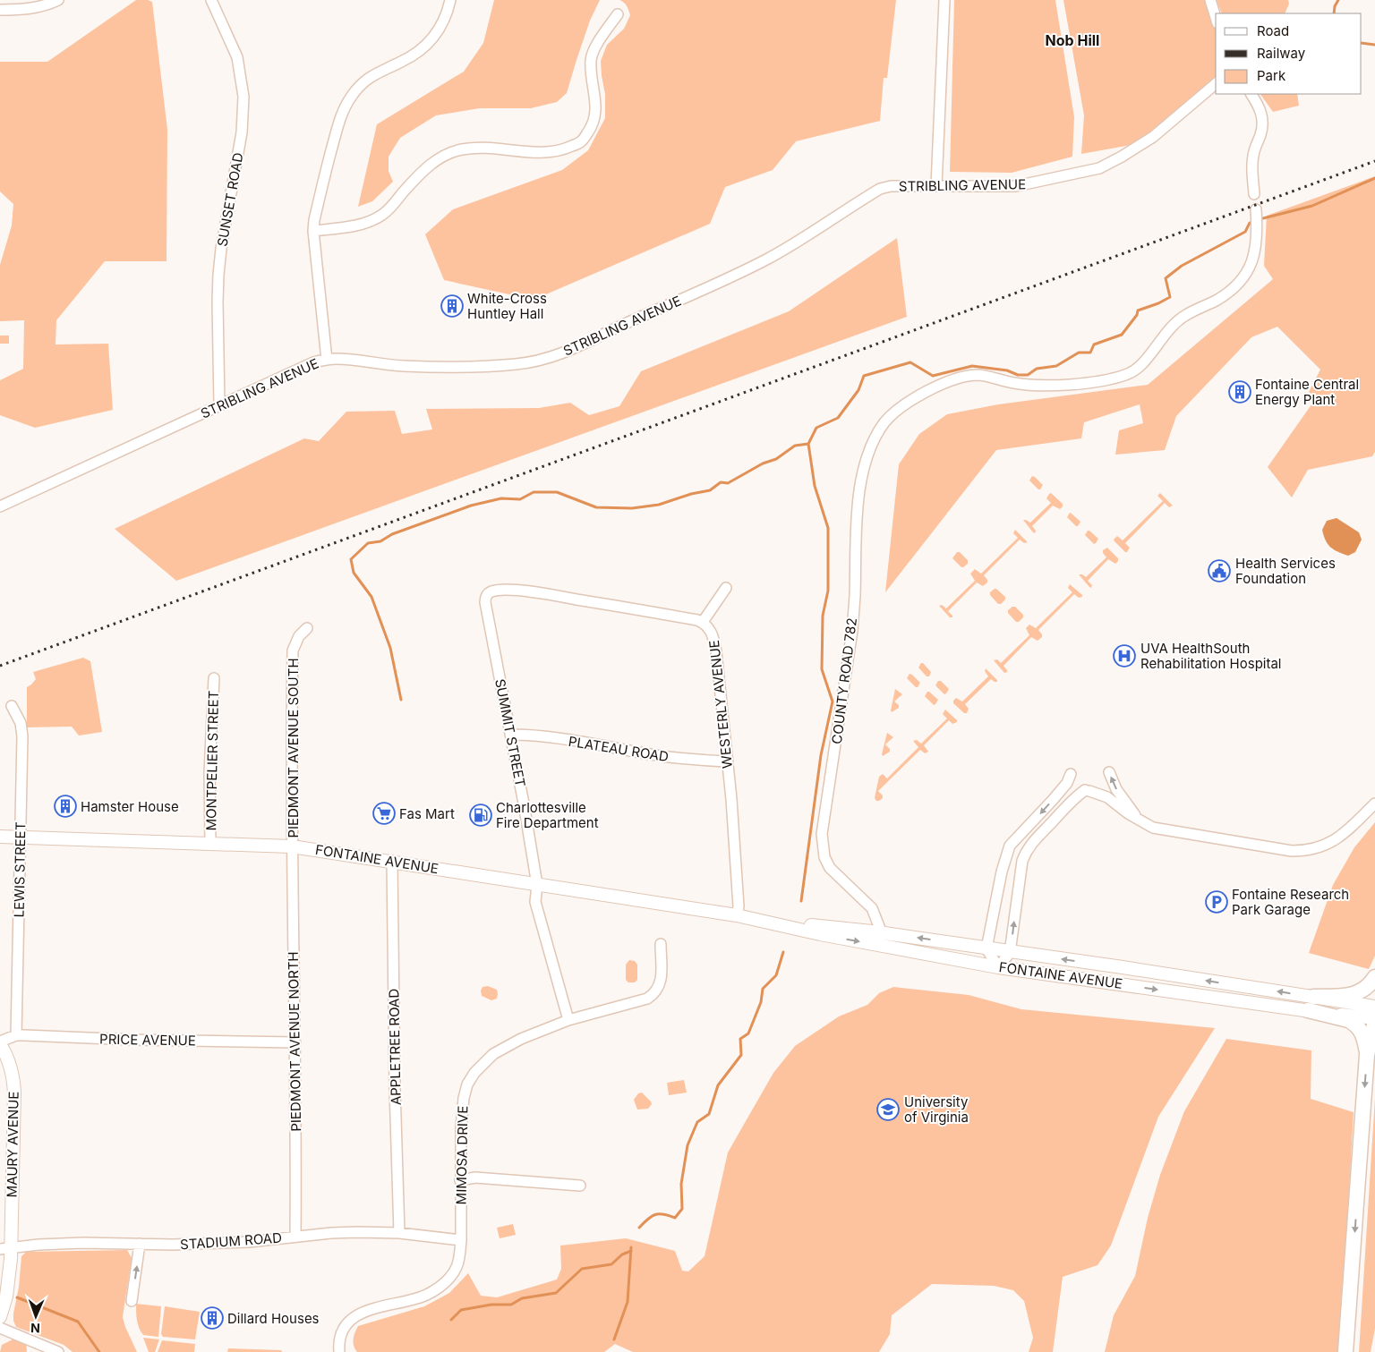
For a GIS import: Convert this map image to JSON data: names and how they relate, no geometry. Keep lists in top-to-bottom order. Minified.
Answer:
{"streets":{"main road":["FONTAINE AVENUE","MAURY AVENUE"],"street":["STRIBLING AVENUE","SUNSET ROAD","COUNTY ROAD 782","WESTERLY AVENUE","SUMMIT STREET","PIEDMONT AVENUE SOUTH","PLATEAU ROAD","MONTPELIER STREET","LEWIS STREET","PRICE AVENUE","PIEDMONT AVENUE NORTH","APPLETREE ROAD","MIMOSA DRIVE","STADIUM ROAD"]},"crossings":[["STRIBLING AVENUE","SUNSET ROAD"],["COUNTY ROAD 782","FONTAINE AVENUE"],["WESTERLY AVENUE","SUMMIT STREET"],["WESTERLY AVENUE","PLATEAU ROAD"],["WESTERLY AVENUE","FONTAINE AVENUE"],["SUMMIT STREET","PLATEAU ROAD"],["SUMMIT STREET","FONTAINE AVENUE"],["PIEDMONT AVENUE SOUTH","FONTAINE AVENUE"],["PIEDMONT AVENUE SOUTH","PIEDMONT AVENUE NORTH"],["MONTPELIER STREET","FONTAINE AVENUE"],["FONTAINE AVENUE","LEWIS STREET"],["FONTAINE AVENUE","PIEDMONT AVENUE NORTH"],["FONTAINE AVENUE","APPLETREE ROAD"],["LEWIS STREET","PRICE AVENUE"],["PRICE AVENUE","PIEDMONT AVENUE NORTH"],["PRICE AVENUE","MAURY AVENUE"],["PIEDMONT AVENUE NORTH","STADIUM ROAD"],["APPLETREE ROAD","STADIUM ROAD"],["MAURY AVENUE","STADIUM ROAD"],["MIMOSA DRIVE","STADIUM ROAD"]],"districts":["Nob Hill"],"places":{"building":["White-Cross Huntley Hall","Fontaine Central Energy Plant","Hamster House","Dillard Houses"],"public building":["Health Services Foundation"],"hospital":["UVA HealthSouth Rehabilitation Hospital"],"supermarket":["Fas Mart"],"fuel station":["Charlottesville Fire Department"],"parking":["Fontaine Research Park Garage"],"school or university":["University of Virginia"]},"legend":["Road","Railway","Park"],"north":"bottom"}
